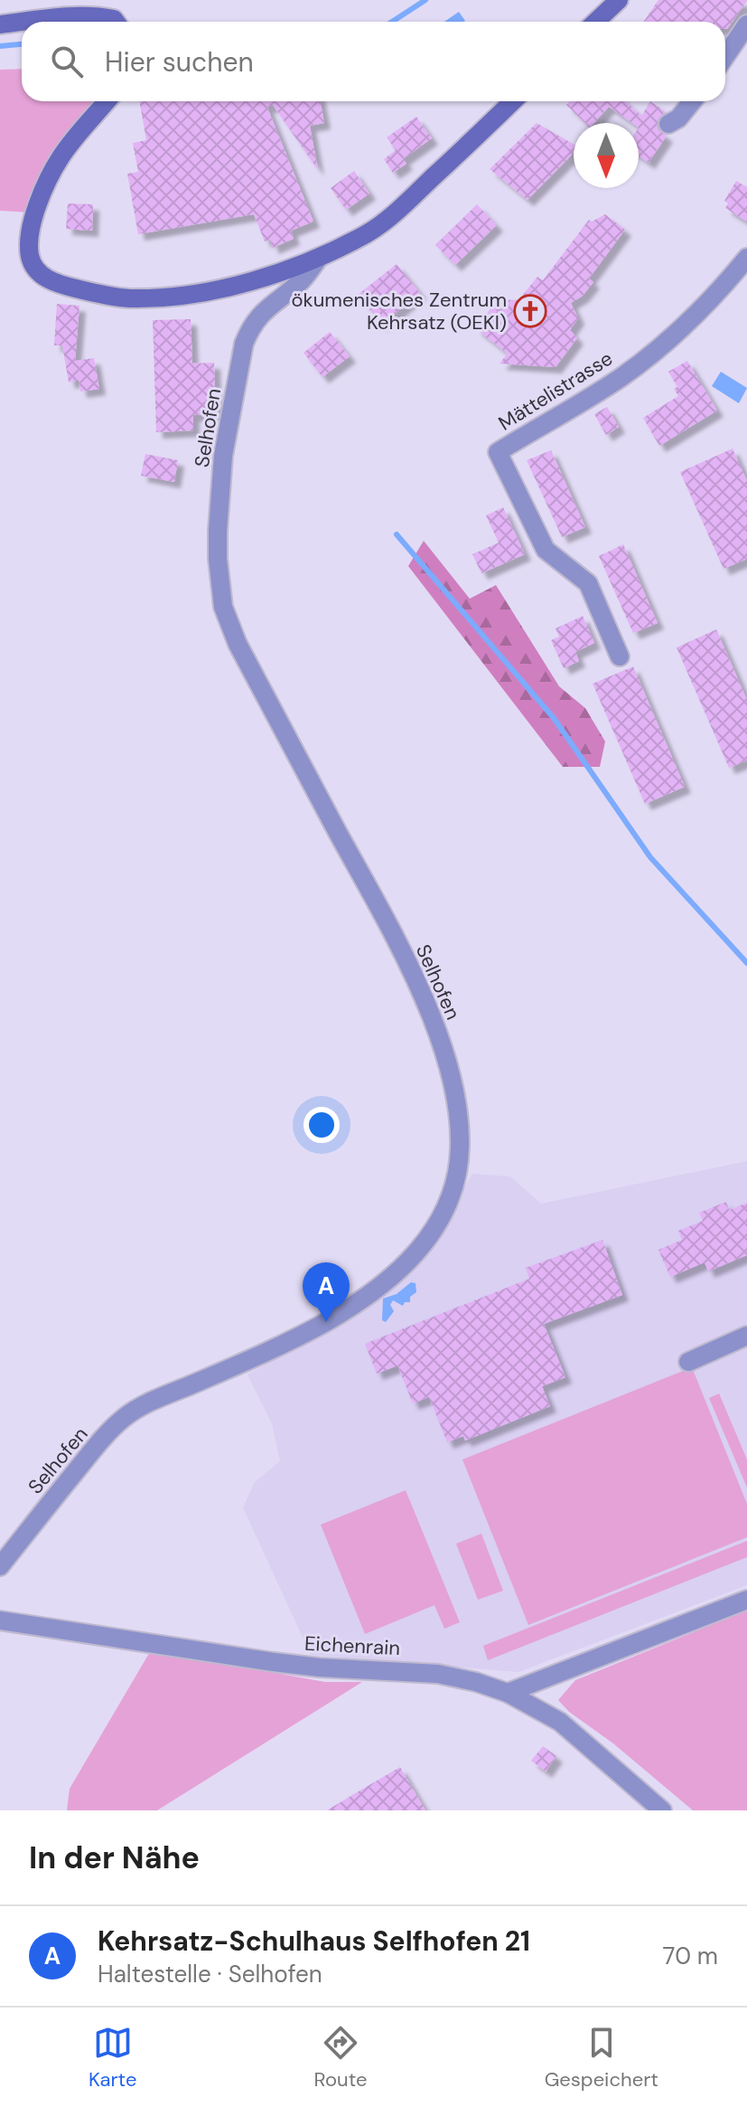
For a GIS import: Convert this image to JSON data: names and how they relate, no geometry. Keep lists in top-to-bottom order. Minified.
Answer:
{"streets":{"street":["Mättelistrasse","Selhofen","Eichenrain"]},"places":{"church":["ökumenisches Zentrum Kehrsatz (OEKI)"]},"north":"bottom","page":{"search":"Hier suchen","pins":"A","heading":"In der Nähe","list":[{"mark":"A","name":"Kehrsatz-Schulhaus Selfhofen 21","note":"Haltestelle · Selhofen","value":"70 m"}],"nav":["Karte","Route","Gespeichert"]}}
